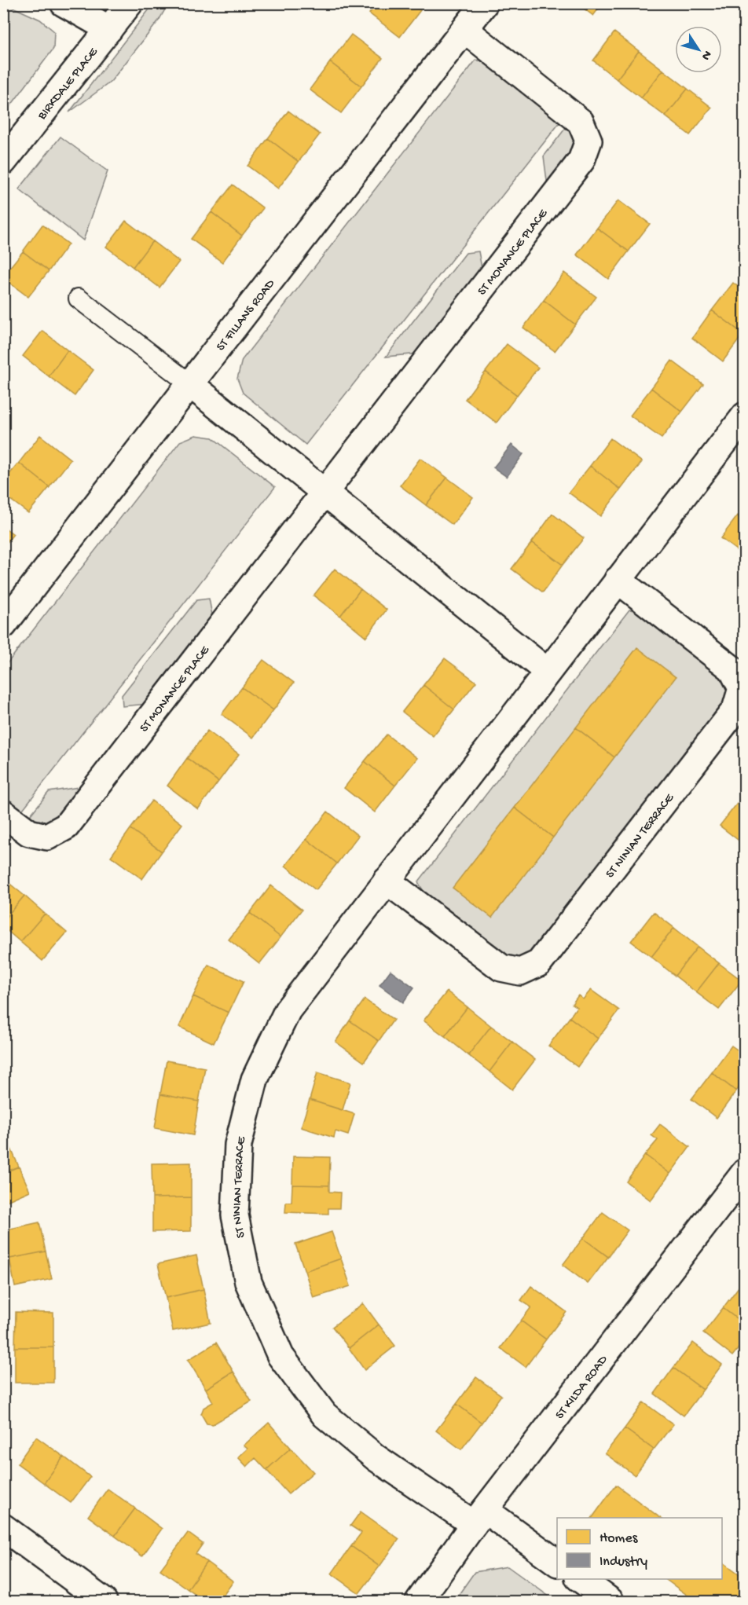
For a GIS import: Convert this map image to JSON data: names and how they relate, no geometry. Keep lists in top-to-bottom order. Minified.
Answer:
{"streets":{"street":["BIRKDALE PLACE","ST MONANCE PLACE","ST FILLANS ROAD","ST NINIAN TERRACE","ST KILDA ROAD"]},"crossings":[["ST MONANCE PLACE","ST FILLANS ROAD"],["ST NINIAN TERRACE","ST KILDA ROAD"]],"legend":["Homes","Industry"],"north":"bottom right"}
